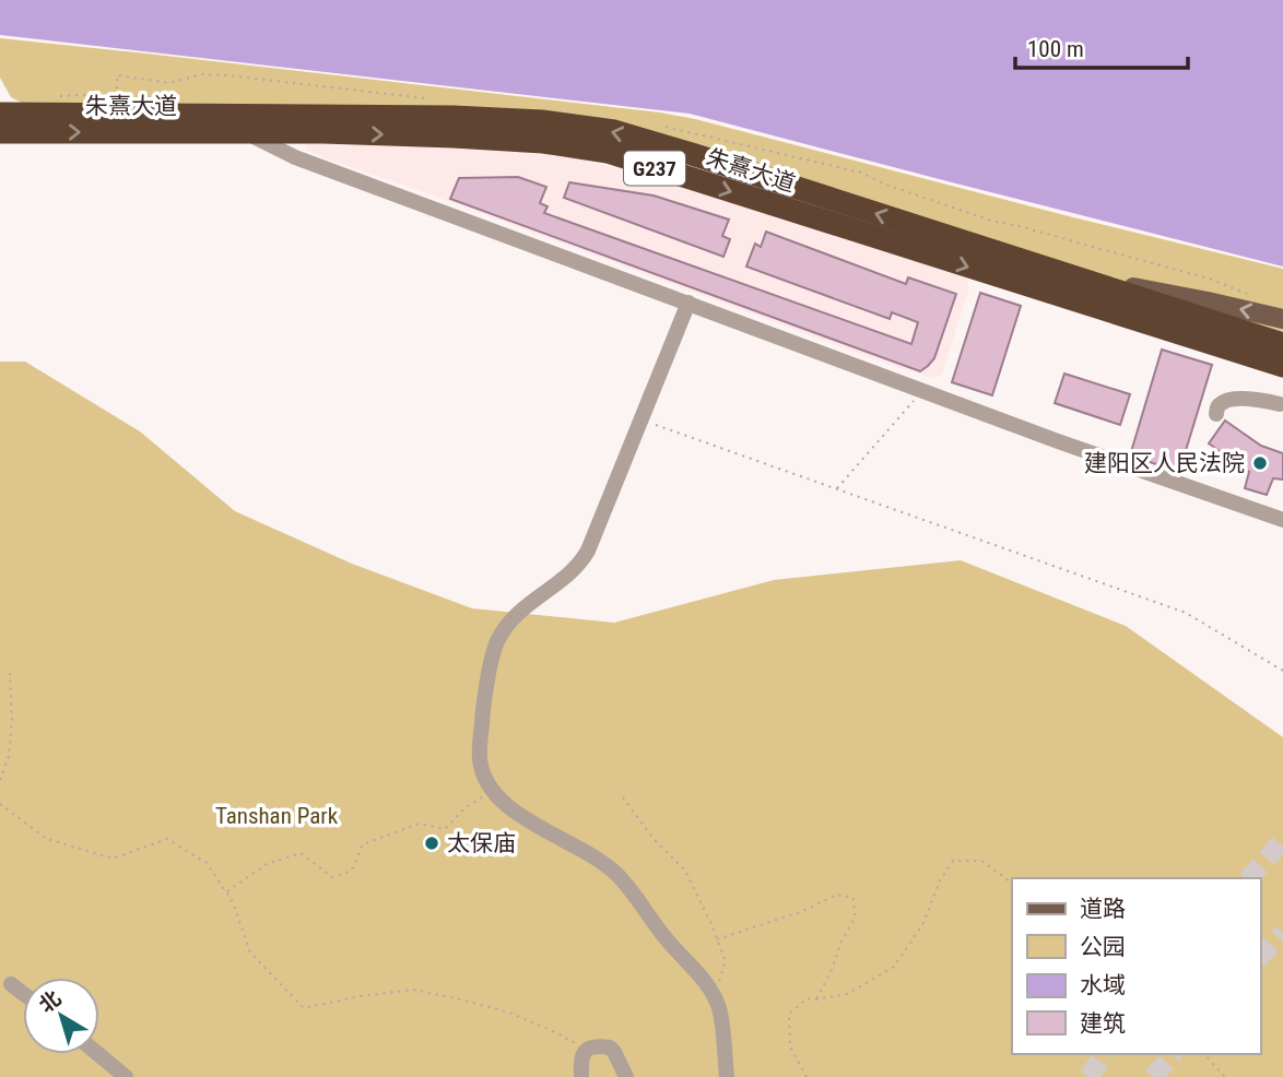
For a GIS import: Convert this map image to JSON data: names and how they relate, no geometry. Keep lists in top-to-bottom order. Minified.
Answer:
{"streets":{"highway":["朱熹大道","G237"]},"parks":["Tanshan Park"],"places":["建阳区人民法院","太保庙"],"legend":["道路","公园","水域","建筑"],"scale_bar":"100 m","north":"top left"}
